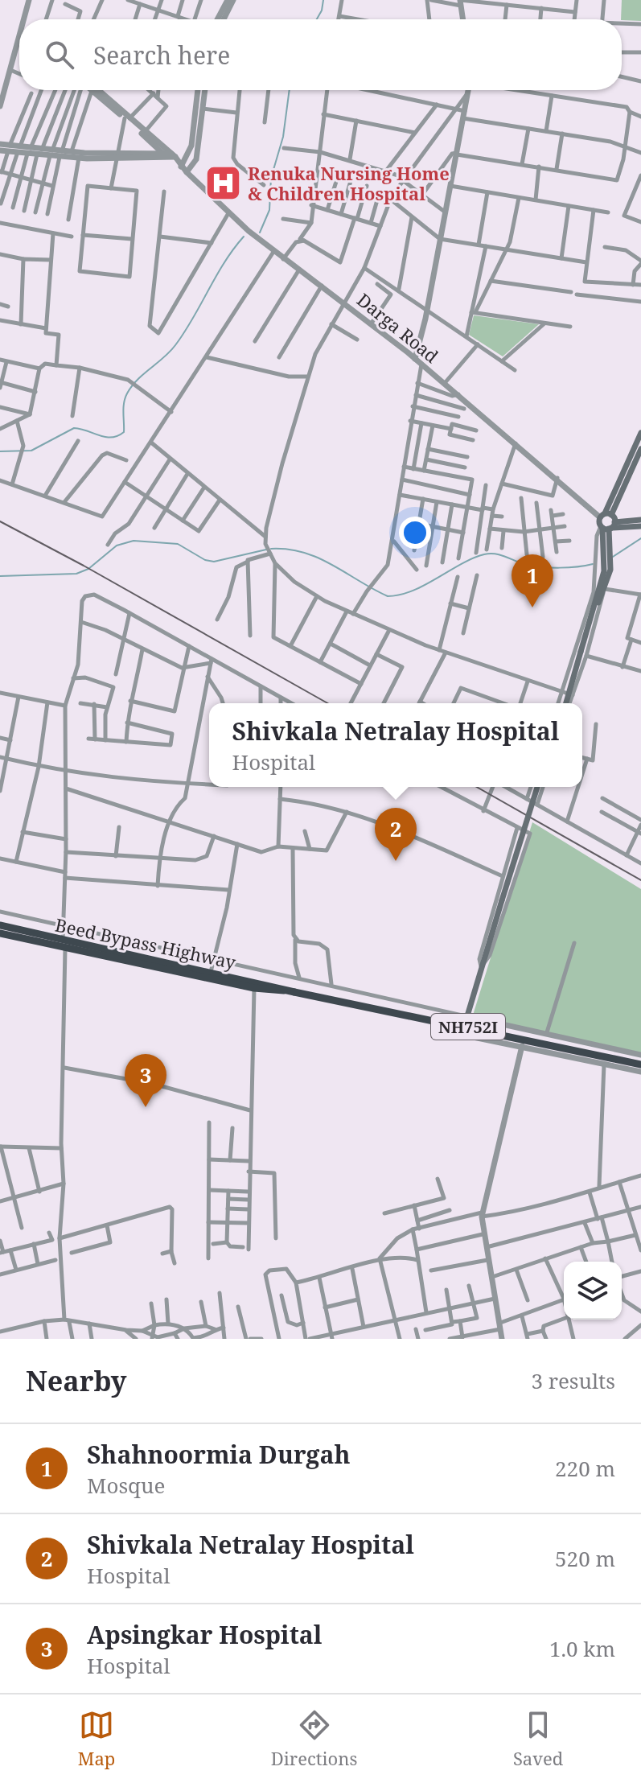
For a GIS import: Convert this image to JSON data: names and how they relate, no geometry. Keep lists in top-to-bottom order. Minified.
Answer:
{"streets":{"highway":["Beed Bypass Highway","NH752I"],"street":["Darga Road"]},"places":{"hospital":["Renuka Nursing Home & Children Hospital"]},"page":{"search":"Search here","pins":["1","2","3"],"popup":["Shivkala Netralay Hospital","Hospital"],"heading":["Nearby","3 results"],"list":[{"mark":"1","name":"Shahnoormia Durgah","note":"Mosque","value":"220 m"},{"mark":"2","name":"Shivkala Netralay Hospital","note":"Hospital","value":"520 m"},{"mark":"3","name":"Apsingkar Hospital","note":"Hospital","value":"1.0 km"}],"nav":["Map","Directions","Saved"]}}
